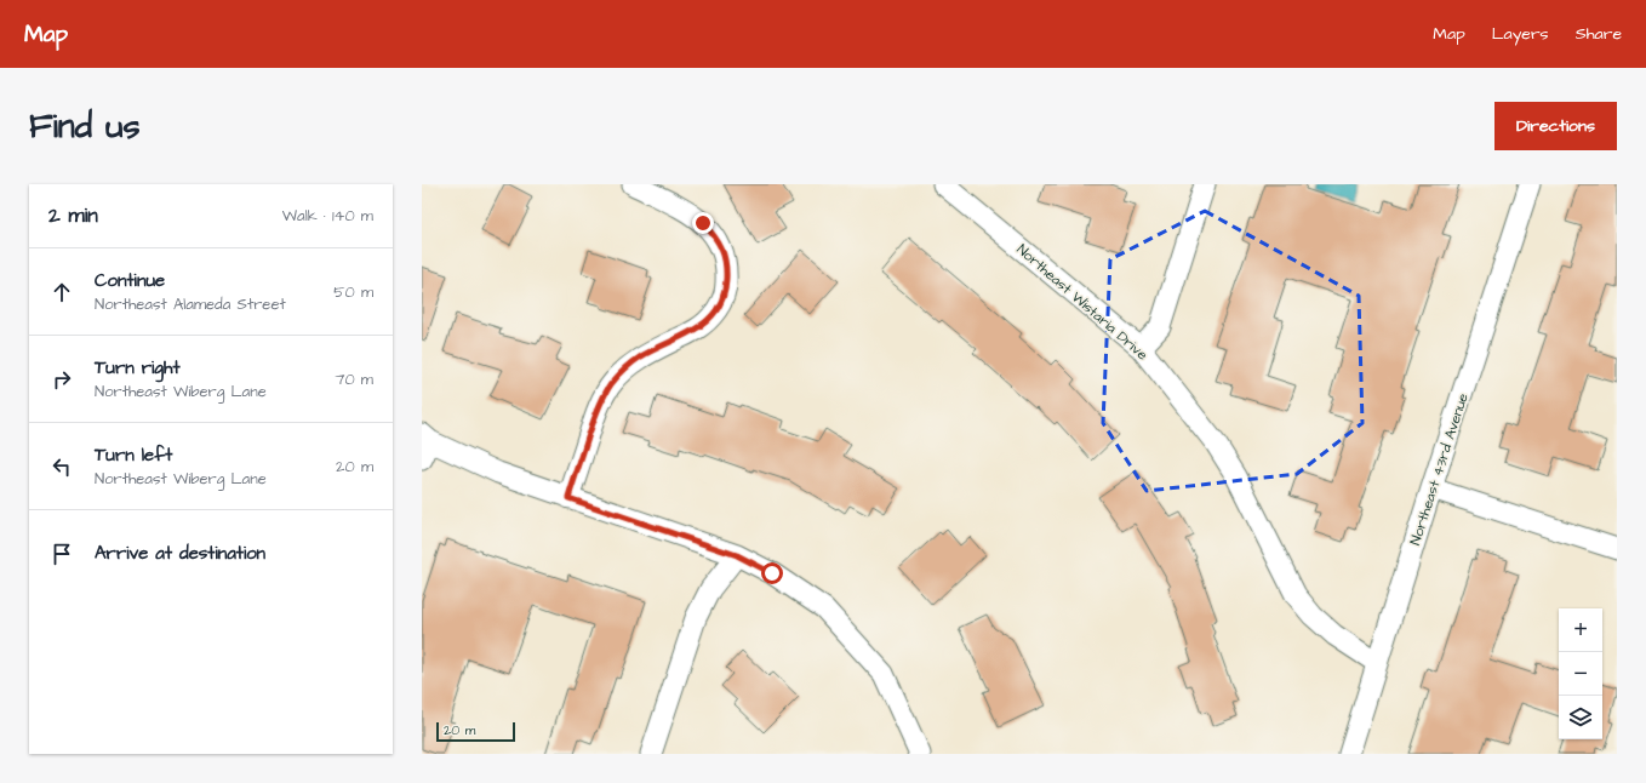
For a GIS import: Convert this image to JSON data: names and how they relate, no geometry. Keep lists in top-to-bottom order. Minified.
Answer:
{"streets":{"street":["Northeast Wistaria Drive","Northeast 43rd Avenue"]},"crossings":[["Northeast Wistaria Drive","Northeast 43rd Avenue"]],"scale_bar":"20 m","page":{"header":"Map","nav":["Map","Layers","Share"],"buttons":"Directions","title":"Find us","heading":["2 min","Walk · 140 m"],"list":[["Continue","Northeast Alameda Street","50 m"],["Turn right","Northeast Wiberg Lane","70 m"],["Turn left","Northeast Wiberg Lane","20 m"],"Arrive at destination"],"map_buttons":["+","−"],"scale":"20 m"}}
